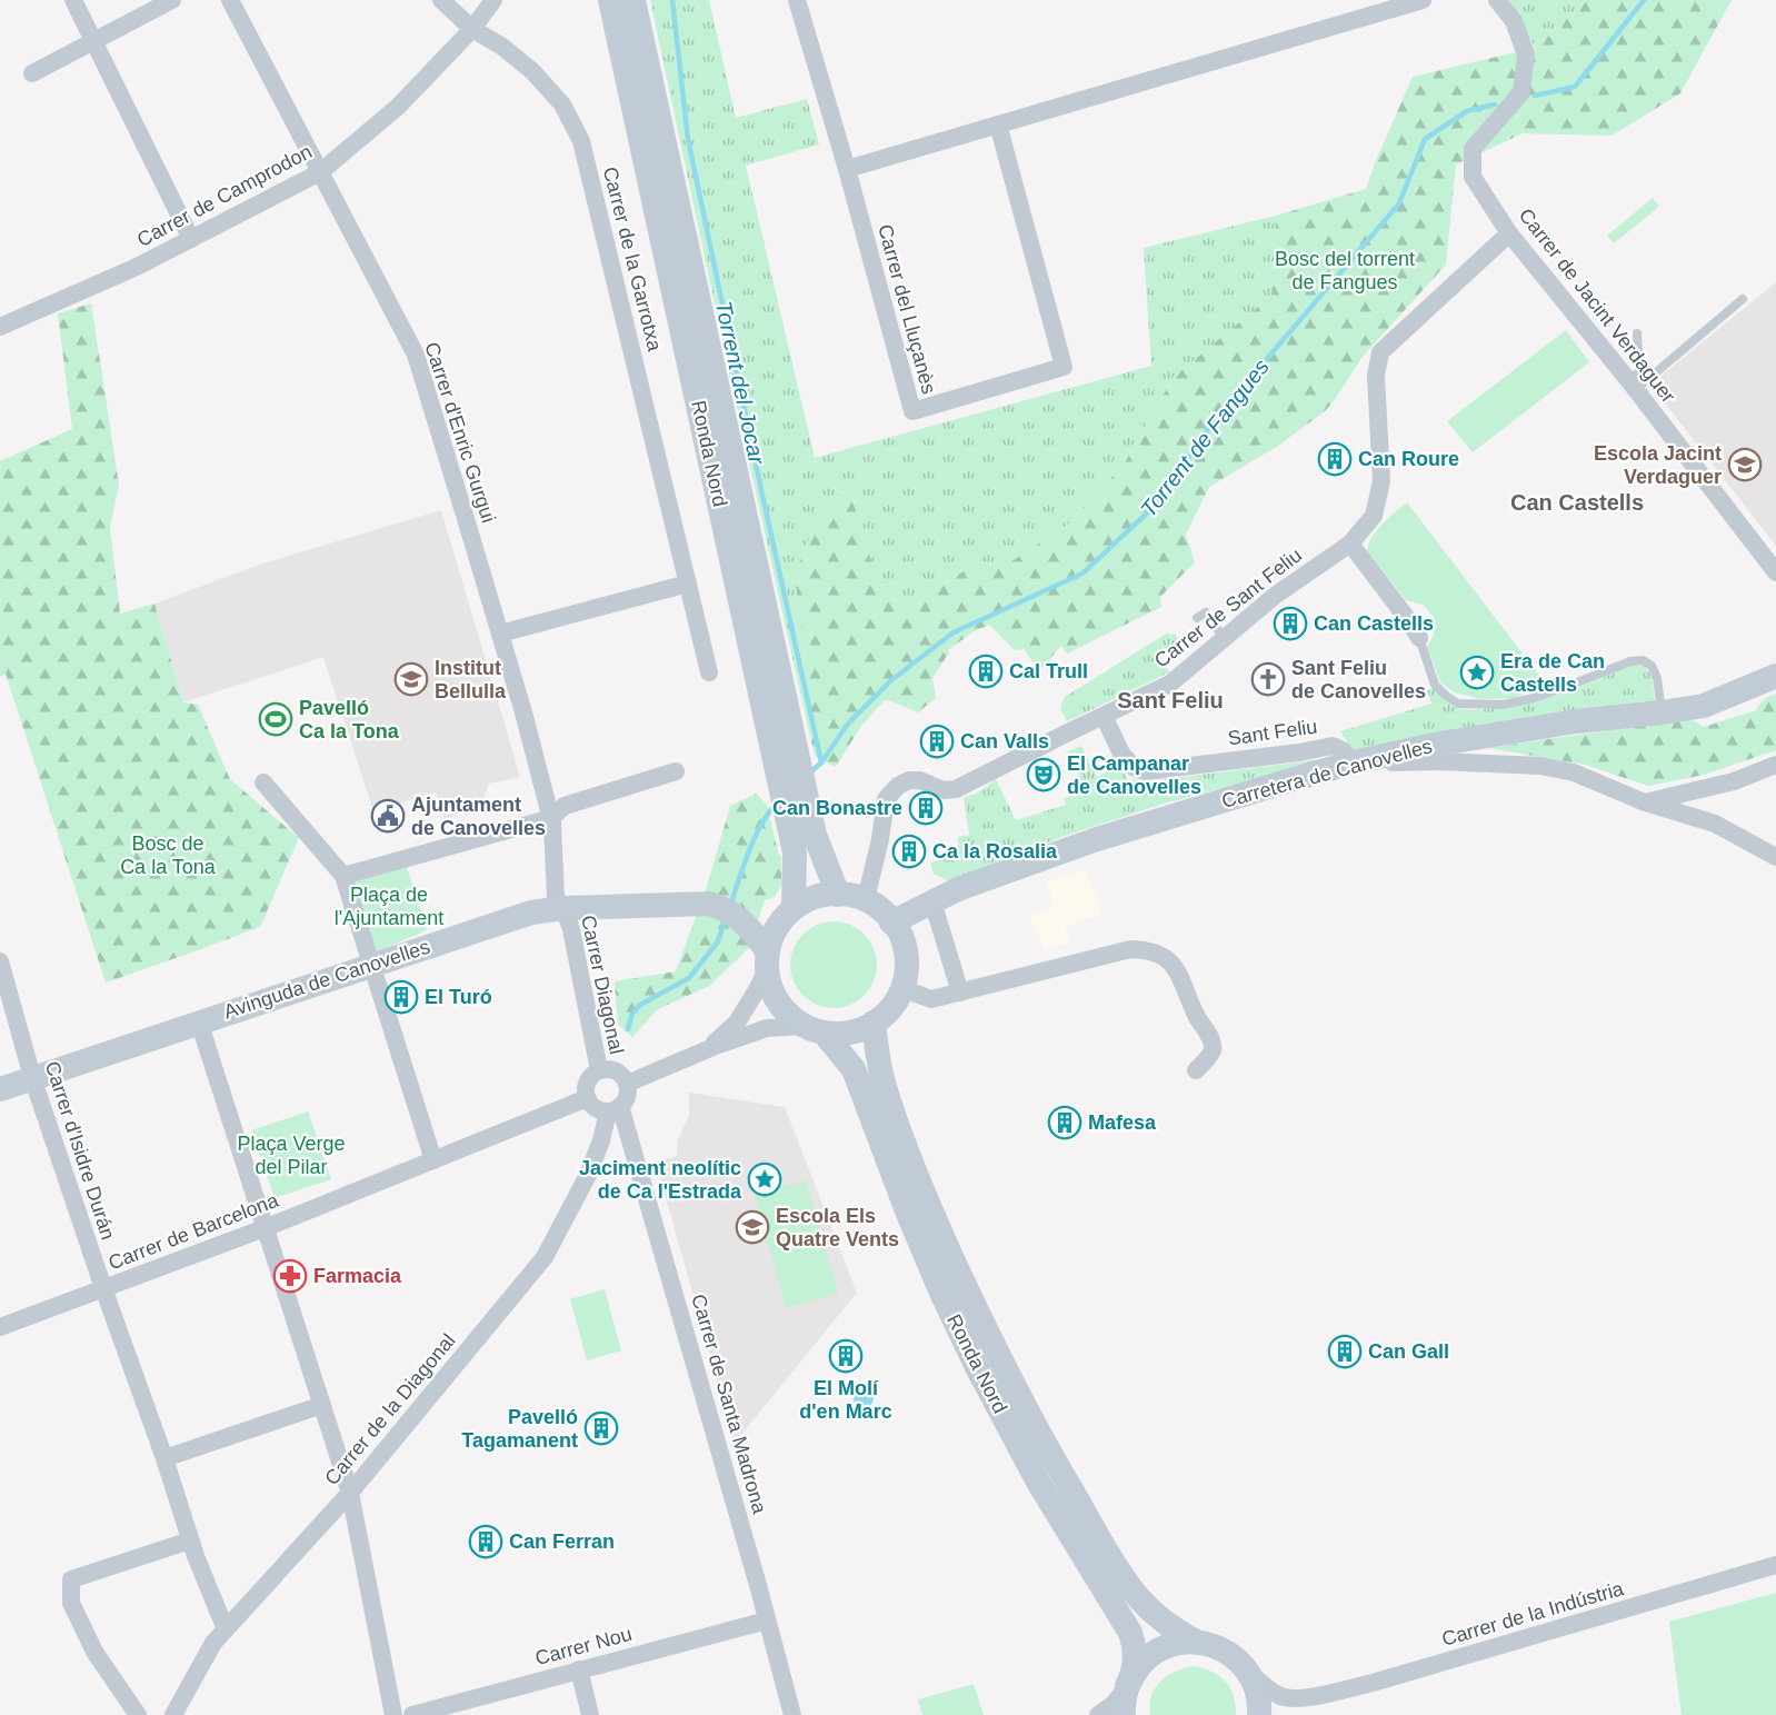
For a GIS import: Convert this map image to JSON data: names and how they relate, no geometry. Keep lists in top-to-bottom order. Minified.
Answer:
{"streets":{"main road":["Ronda Nord","Carretera de Canovelles","Avinguda de Canovelles"],"street":["Carrer de Camprodon","Carrer de la Garrotxa","Carrer de Jacint Verdaguer","Carrer del Lluçanès","Carrer d'Enric Gurgui","Carrer de Sant Feliu","Sant Feliu","Carrer Diagonal","Carrer d'Isidre Durán","Carrer de Barcelona","Carrer de Santa Madrona","Carrer de la Diagonal","Carrer de la Indústria","Carrer Nou"]},"crossings":[["Carrer de Camprodon","Carrer de la Garrotxa"],["Carrer de Camprodon","Carrer d'Enric Gurgui"],["Carrer de Jacint Verdaguer","Carrer de Sant Feliu"],["Carrer d'Enric Gurgui","Avinguda de Canovelles"],["Carrer d'Enric Gurgui","Carrer Diagonal"],["Ronda Nord","Carrer de Sant Feliu"],["Ronda Nord","Carretera de Canovelles"],["Ronda Nord","Avinguda de Canovelles"],["Carrer de Sant Feliu","Sant Feliu"],["Carrer de Sant Feliu","Carretera de Canovelles"],["Carrer de Sant Feliu","Avinguda de Canovelles"],["Sant Feliu","Carretera de Canovelles"],["Carretera de Canovelles","Avinguda de Canovelles"],["Avinguda de Canovelles","Carrer Diagonal"],["Avinguda de Canovelles","Carrer d'Isidre Durán"],["Carrer Diagonal","Carrer de Barcelona"],["Carrer Diagonal","Carrer de Santa Madrona"],["Carrer Diagonal","Carrer de la Diagonal"],["Carrer d'Isidre Durán","Carrer de Barcelona"],["Carrer d'Isidre Durán","Carrer de la Diagonal"],["Carrer de Barcelona","Carrer de Santa Madrona"],["Carrer de Barcelona","Carrer de la Diagonal"],["Carrer de Santa Madrona","Carrer de la Diagonal"],["Carrer de Santa Madrona","Carrer Nou"]],"districts":["Can Castells","Sant Feliu"],"water":["Torrent del Jocar","Torrent de Fangues"],"parks":["Bosc del torrent de Fangues","Bosc de Ca la Tona","Plaça de l'Ajuntament","Plaça Verge del Pilar"],"places":{"building":["Can Roure","Can Castells","Cal Trull","Can Valls","Can Bonastre","Ca la Rosalia","El Turó","Mafesa","Can Gall","El Molí d'en Marc","Pavelló Tagamanent","Can Ferran"],"school or university":["Escola Jacint Verdaguer","Institut Bellulla","Escola Els Quatre Vents"],"place":["Era de Can Castells","Jaciment neolític de Ca l'Estrada"],"church":["Sant Feliu de Canovelles"],"sports":["Pavelló Ca la Tona"],"theatre":["El Campanar de Canovelles"],"public building":["Ajuntament de Canovelles"],"pharmacy":["Farmacia"]}}
